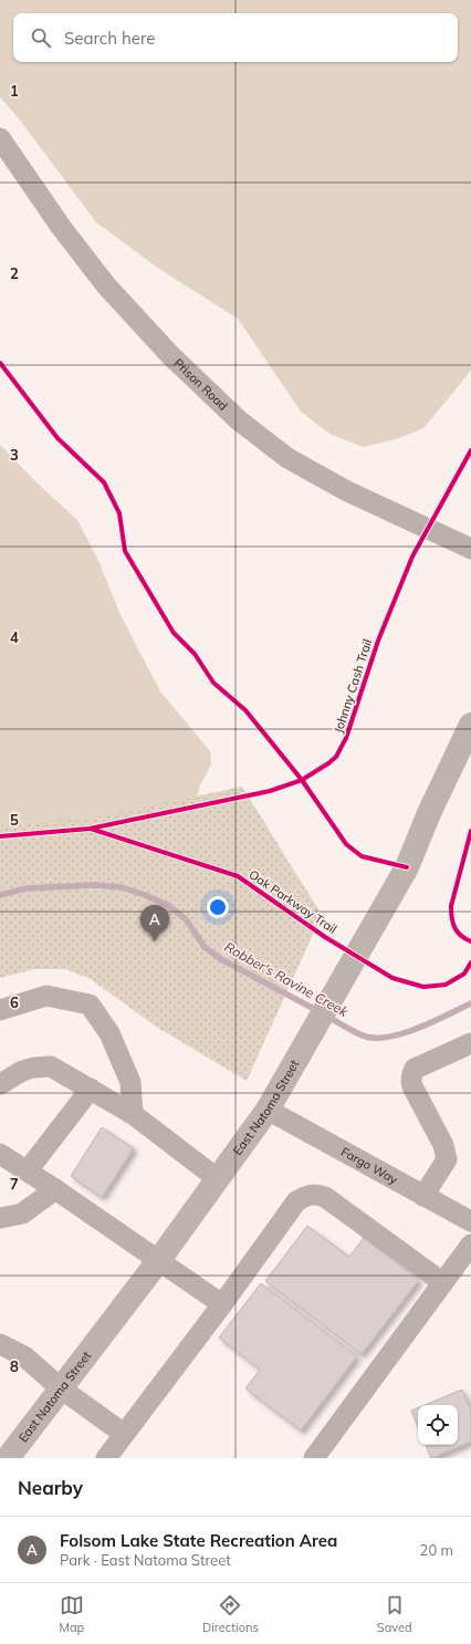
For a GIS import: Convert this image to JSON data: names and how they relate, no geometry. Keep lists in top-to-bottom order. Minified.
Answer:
{"streets":{"main road":["East Natoma Street"],"street":["Prison Road","Fargo Way"],"cycle path":["Johnny Cash Trail","Oak Parkway Trail"]},"crossings":[["East Natoma Street","Fargo Way"]],"water":["Robber's Ravine Creek"],"page":{"search":"Search here","pins":"A","heading":"Nearby","list":[{"mark":"A","name":"Folsom Lake State Recreation Area","note":"Park · East Natoma Street","value":"20 m"}],"nav":["Map","Directions","Saved"]},"grid":{"rows":["1","2","3","4","5","6","7","8"]}}
